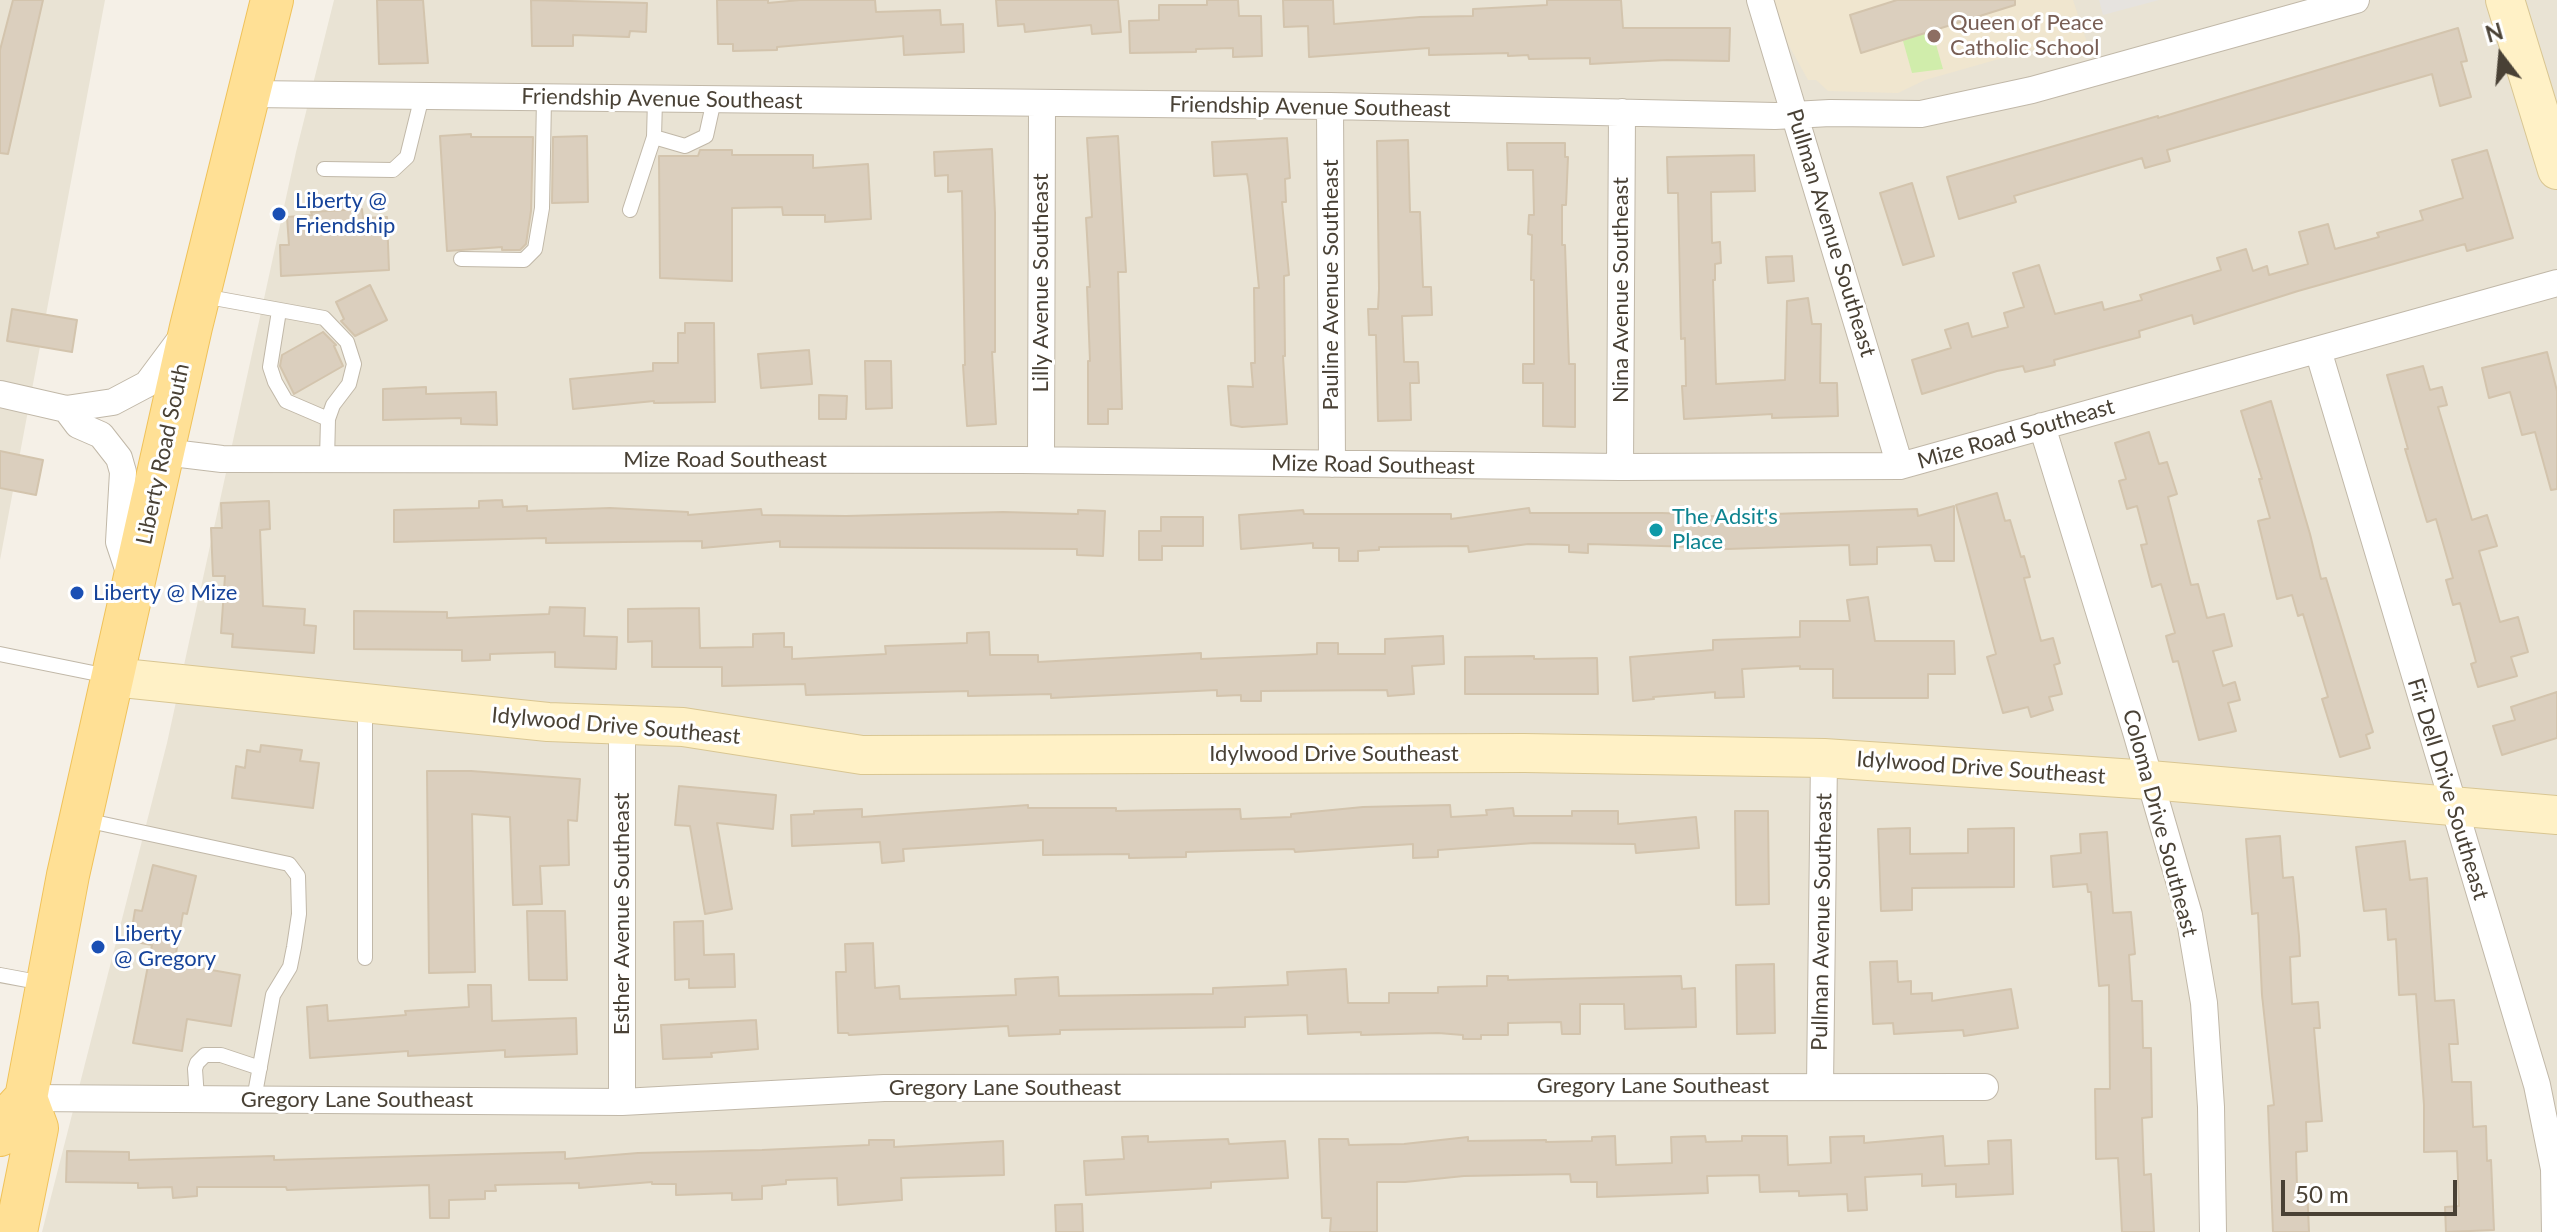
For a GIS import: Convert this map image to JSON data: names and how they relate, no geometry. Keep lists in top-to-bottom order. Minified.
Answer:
{"streets":{"main road":["Liberty Road South"],"street":["Friendship Avenue Southeast","Pullman Avenue Southeast","Lilly Avenue Southeast","Pauline Avenue Southeast","Nina Avenue Southeast","Mize Road Southeast","Idylwood Drive Southeast","Fir Dell Drive Southeast","Coloma Drive Southeast","Esther Avenue Southeast","Gregory Lane Southeast"]},"crossings":[["Friendship Avenue Southeast","Pullman Avenue Southeast"],["Friendship Avenue Southeast","Lilly Avenue Southeast"],["Friendship Avenue Southeast","Pauline Avenue Southeast"],["Friendship Avenue Southeast","Nina Avenue Southeast"],["Friendship Avenue Southeast","Liberty Road South"],["Pullman Avenue Southeast","Mize Road Southeast"],["Pullman Avenue Southeast","Idylwood Drive Southeast"],["Pullman Avenue Southeast","Gregory Lane Southeast"],["Lilly Avenue Southeast","Mize Road Southeast"],["Pauline Avenue Southeast","Mize Road Southeast"],["Nina Avenue Southeast","Mize Road Southeast"],["Mize Road Southeast","Liberty Road South"],["Mize Road Southeast","Fir Dell Drive Southeast"],["Mize Road Southeast","Coloma Drive Southeast"],["Liberty Road South","Idylwood Drive Southeast"],["Liberty Road South","Gregory Lane Southeast"],["Idylwood Drive Southeast","Fir Dell Drive Southeast"],["Idylwood Drive Southeast","Coloma Drive Southeast"],["Idylwood Drive Southeast","Esther Avenue Southeast"],["Esther Avenue Southeast","Gregory Lane Southeast"]],"places":["Queen of Peace Catholic School","Liberty @ Friendship","The Adsit's Place","Liberty @ Mize","Liberty @ Gregory"],"scale_bar":"50 m","north":"top"}
